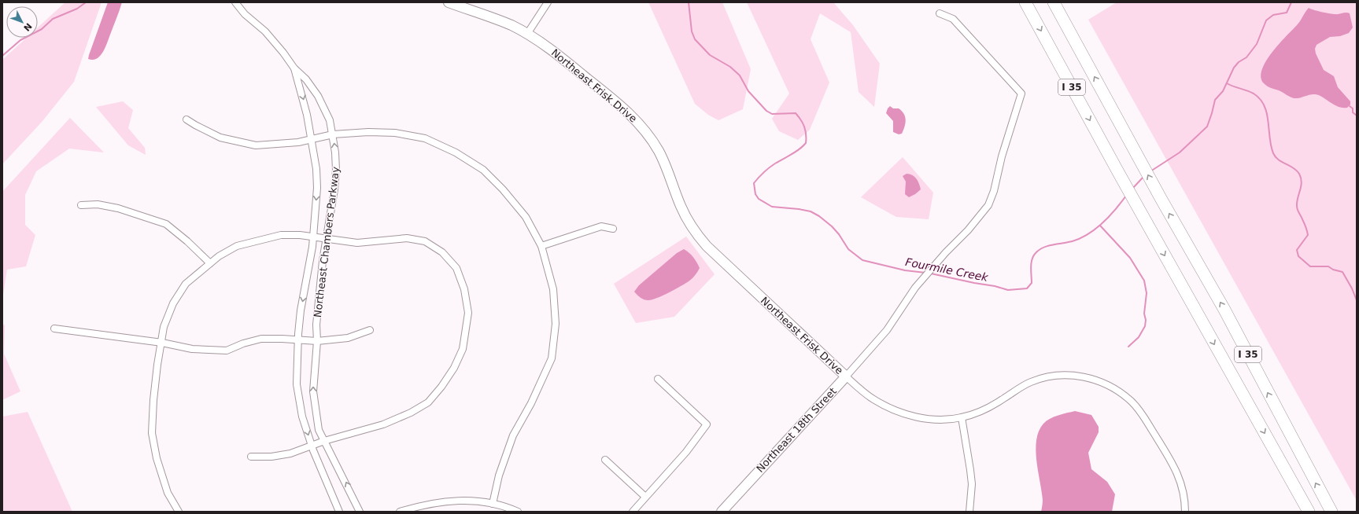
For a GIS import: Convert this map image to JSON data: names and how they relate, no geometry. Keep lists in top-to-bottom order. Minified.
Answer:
{"streets":{"highway":["I 35"],"street":["Northeast Frisk Drive","Northeast Chambers Parkway","Northeast 18th Street"]},"crossings":[["Northeast Frisk Drive","Northeast 18th Street"]],"water":["Fourmile Creek"],"north":"bottom right"}
